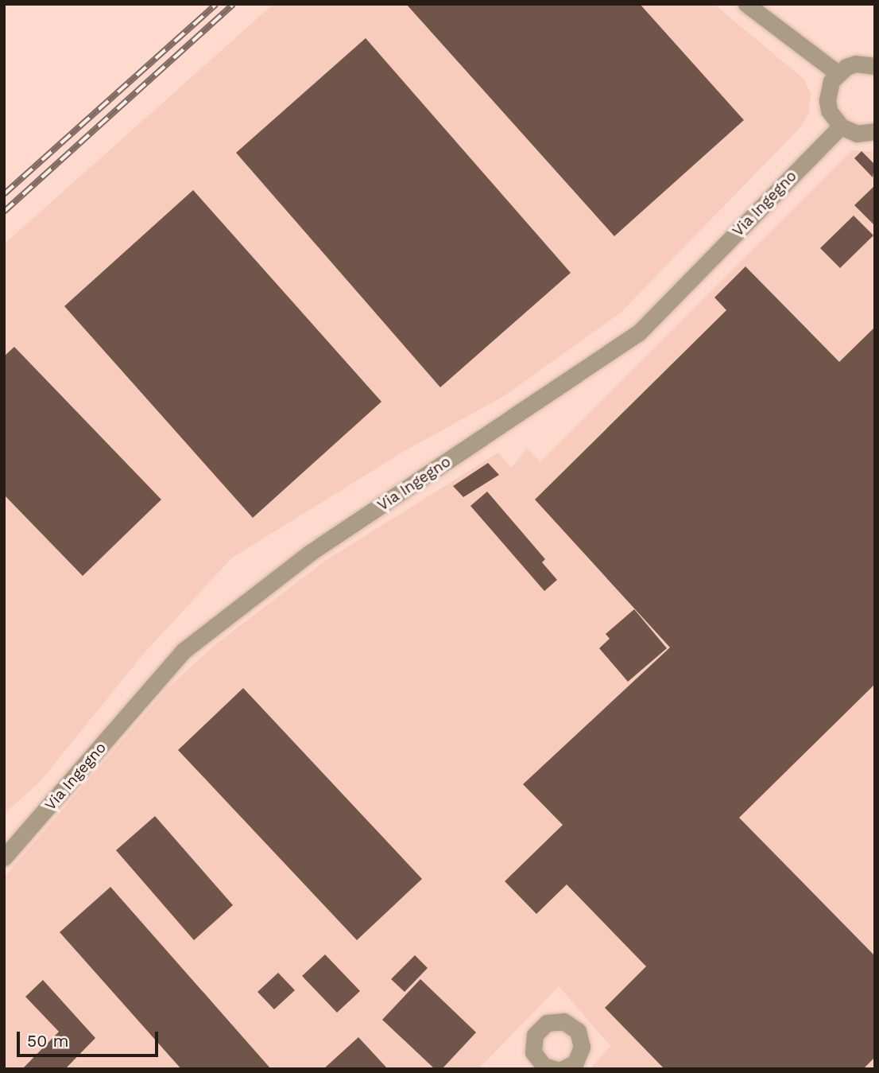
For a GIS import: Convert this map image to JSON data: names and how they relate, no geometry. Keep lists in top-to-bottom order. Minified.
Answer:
{"streets":{"street":["Via Ingegno"]},"scale_bar":"50 m"}
